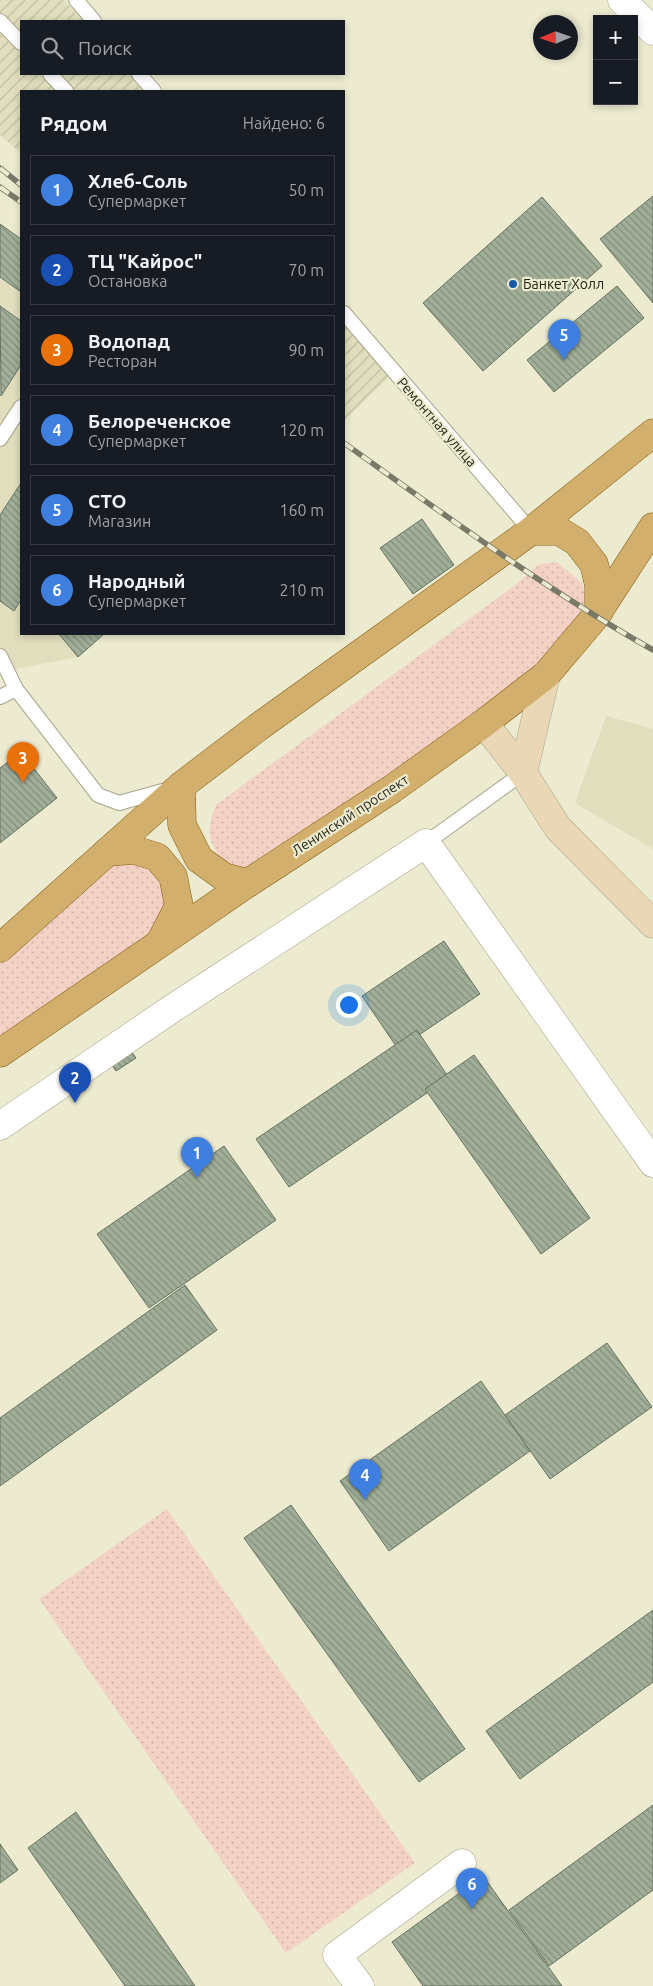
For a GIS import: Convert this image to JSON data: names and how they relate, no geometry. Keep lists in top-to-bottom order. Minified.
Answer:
{"streets":{"main road":["Ленинский проспект"],"lane":["Ремонтная улица"]},"places":["Банкет Холл"],"north":"left","page":{"map_buttons":["+","−"],"search":"Поиск","heading":["Рядом","Найдено: 6"],"list":[{"mark":"1","name":"Хлеб-Соль","note":"Супермаркет","value":"50 m"},{"mark":"2","name":"ТЦ \"Кайрос\"","note":"Остановка","value":"70 m"},{"mark":"3","name":"Водопад","note":"Ресторан","value":"90 m"},{"mark":"4","name":"Белореченское","note":"Супермаркет","value":"120 m"},{"mark":"5","name":"СТО","note":"Магазин","value":"160 m"},{"mark":"6","name":"Народный","note":"Супермаркет","value":"210 m"}],"pins":["5","3","2","1","4","6"]}}
